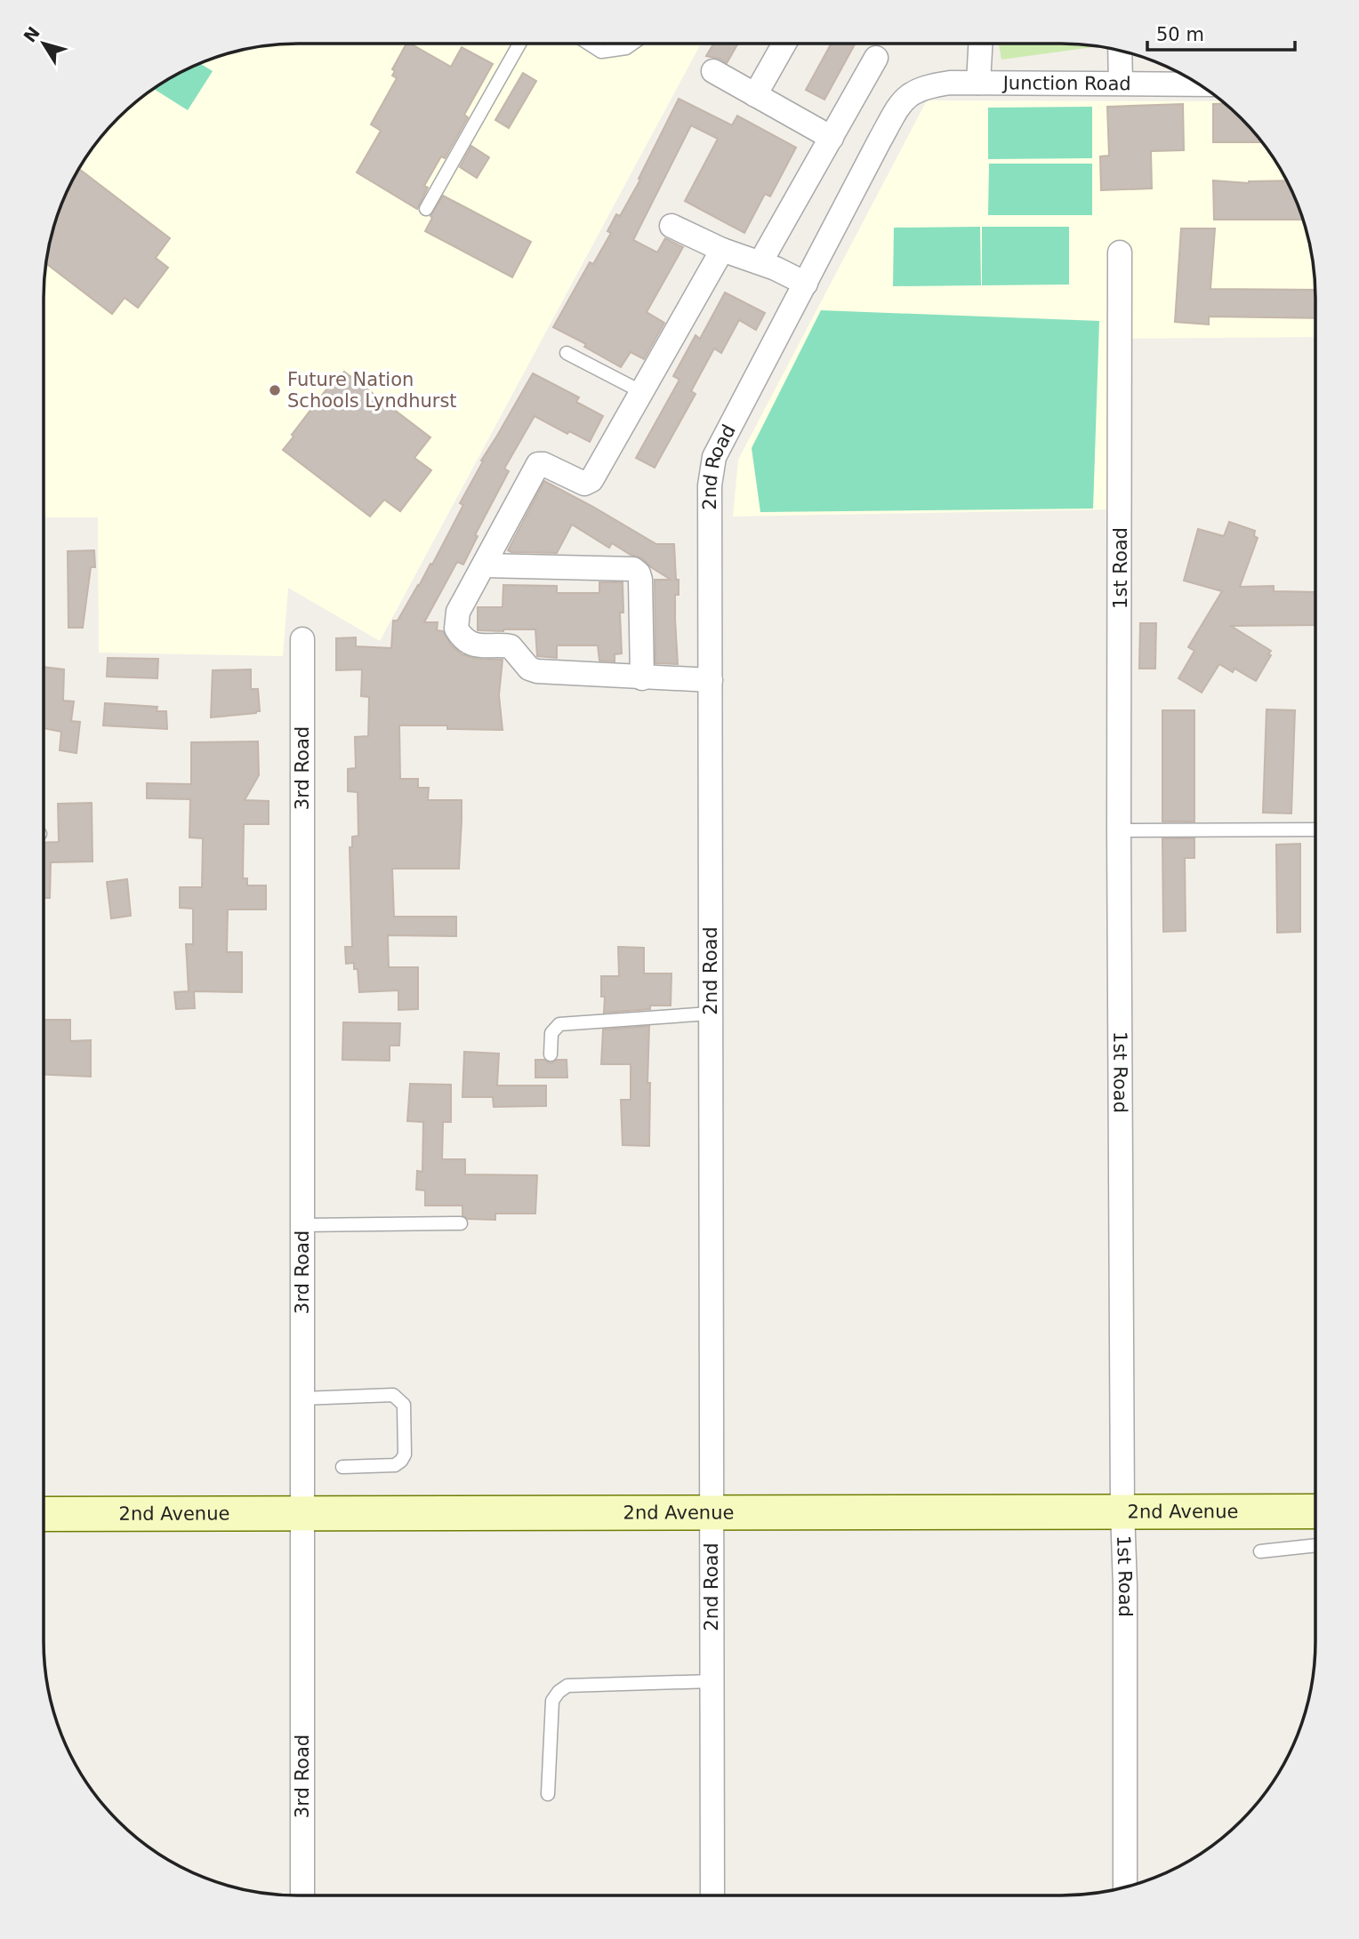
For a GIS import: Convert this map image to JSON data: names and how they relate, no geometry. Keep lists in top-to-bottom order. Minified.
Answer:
{"streets":{"street":["Junction Road","2nd Road","1st Road","3rd Road","2nd Avenue"]},"crossings":[["Junction Road","2nd Road"],["2nd Road","2nd Avenue"],["1st Road","2nd Avenue"],["3rd Road","2nd Avenue"]],"places":["Future Nation Schools Lyndhurst"],"scale_bar":"50 m","north":"top left"}
